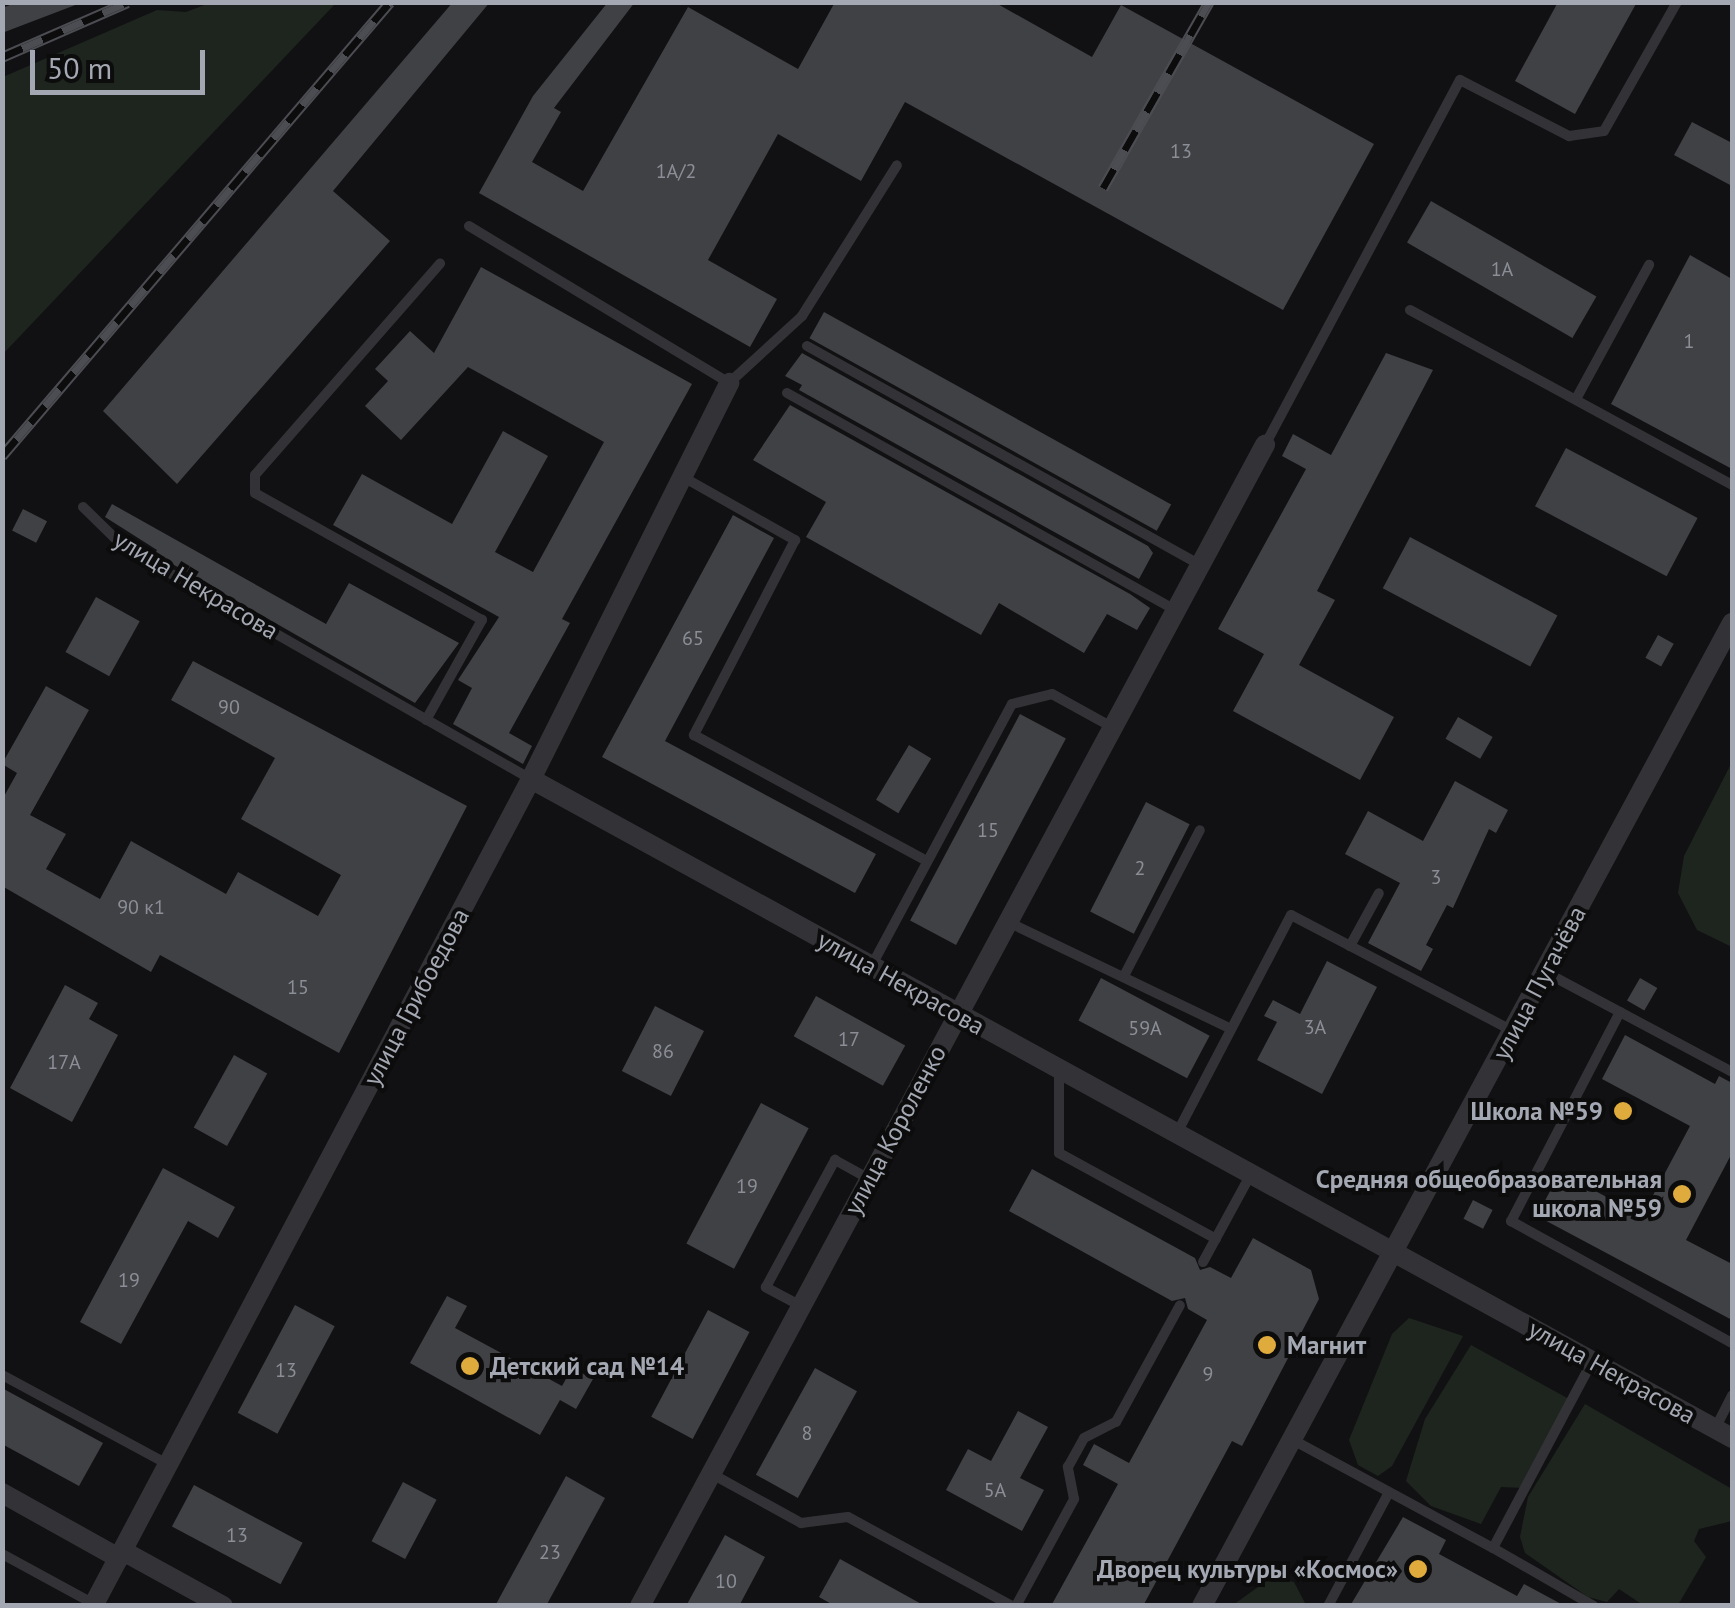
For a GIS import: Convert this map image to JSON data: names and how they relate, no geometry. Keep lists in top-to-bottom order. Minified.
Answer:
{"streets":{"street":["улица Некрасова","улица Пугачёва","улица Грибоедова","улица Короленко"]},"crossings":[["улица Некрасова","улица Пугачёва"],["улица Некрасова","улица Грибоедова"],["улица Некрасова","улица Короленко"]],"places":["Школа №59","Средняя общеобразовательная школа №59","Магнит","Детский сад №14","Дворец культуры «Космос»"],"house_numbers":["13","1А/2","1А","1","65","90","15","2","3","90 к1","15","3А","59А","17","86","17А","19","19","13","9","8","5А","13","23","10"],"scale_bar":"50 m"}
